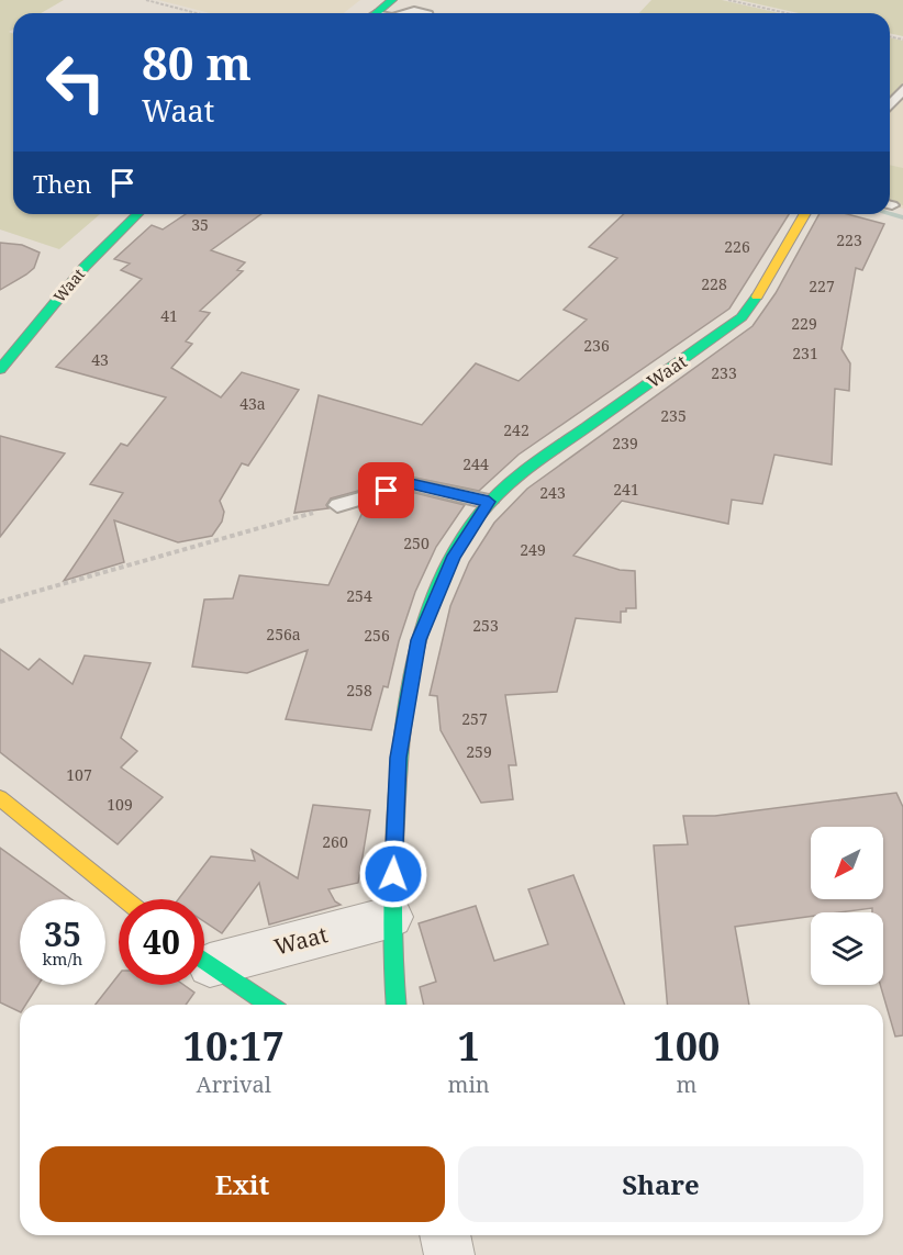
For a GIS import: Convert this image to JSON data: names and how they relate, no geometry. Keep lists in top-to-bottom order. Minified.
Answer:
{"streets":{"street":["Waat"]},"house_numbers":["35","223","226","228","227","41","229","236","231","43","233","43a","235","242","239","244","241","243","250","249","254","253","256a","256","258","257","259","107","109","260"],"north":"bottom left","page":{"turn":["80 m","Waat"],"then":"Then","speed":"35 km/h","limit":"40","eta":["10:17","Arrival","1","min","100","m"],"buttons":["Exit","Share"]}}
